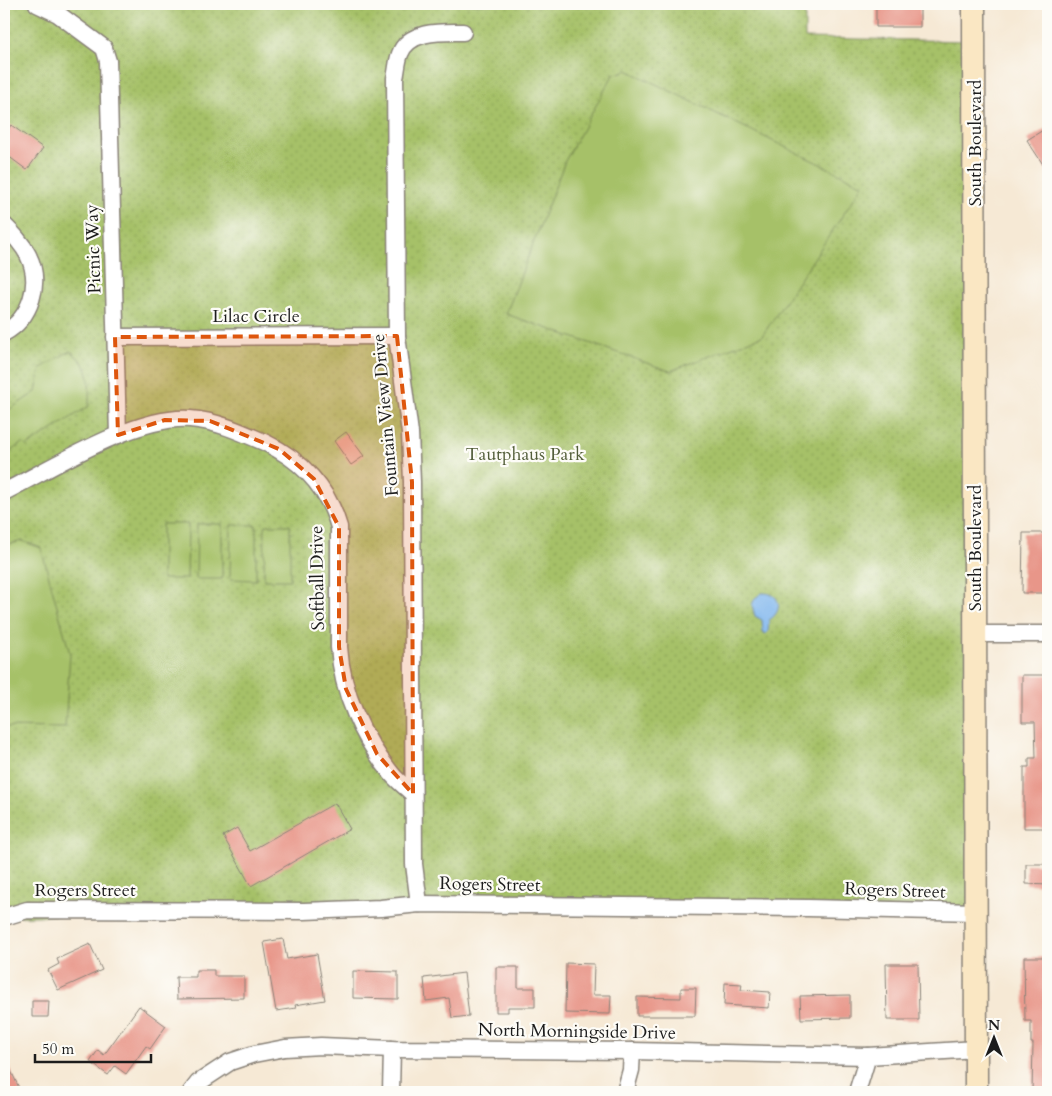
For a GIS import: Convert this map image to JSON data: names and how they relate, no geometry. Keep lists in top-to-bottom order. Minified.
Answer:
{"streets":{"street":["South Boulevard","Picnic Way","Lilac Circle","Fountain View Drive","Softball Drive","Rogers Street","North Morningside Drive"]},"crossings":[["South Boulevard","Rogers Street"],["South Boulevard","North Morningside Drive"],["Picnic Way","Lilac Circle"],["Picnic Way","Softball Drive"],["Lilac Circle","Fountain View Drive"],["Fountain View Drive","Softball Drive"],["Fountain View Drive","Rogers Street"]],"parks":["Tautphaus Park"],"scale_bar":"50 m","north":"top"}
